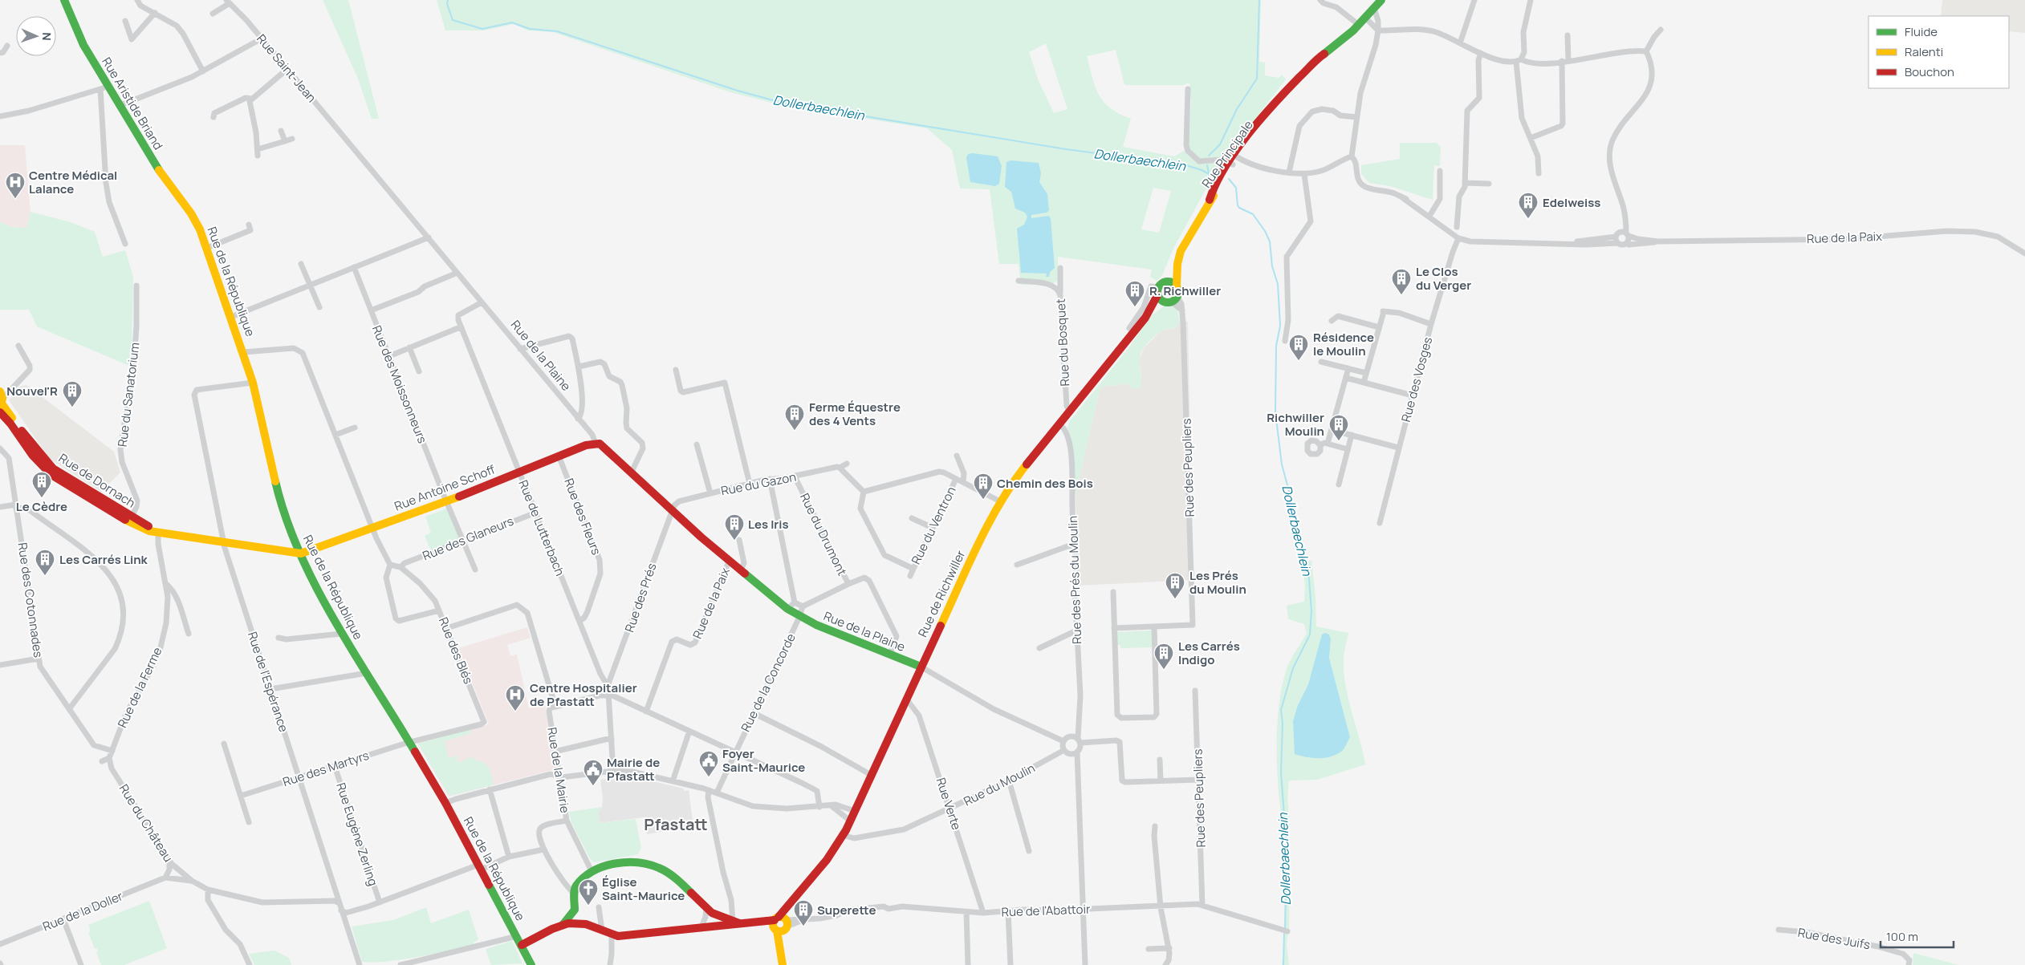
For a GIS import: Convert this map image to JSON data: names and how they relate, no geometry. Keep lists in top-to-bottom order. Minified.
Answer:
{"streets":{"main road":["Rue Aristide Briand","Rue Principale","Rue de la République","Rue de la Plaine","Rue de Dornach","Rue Antoine Schoff","Rue de Richwiller"],"street":["Rue Saint-Jean","Rue de la Paix","Rue du Bosquet","Rue des Vosges","Rue des Moissonneurs","Rue du Sanatorium","Rue des Peupliers","Rue du Gazon","Rue des Fleurs","Rue du Ventron","Rue de Lutterbach","Rue du Drumont","Rue des Glaneurs","Rue des Prés du Moulin","Rue des Prés","Rue des Cotonnades","Rue des Blés","Rue de l'Espérance","Rue de la Concorde","Rue de la Ferme","Rue des Martyrs","Rue de la Mairie","Rue du Moulin","Rue Verte","Rue du Château","Rue Eugène Zerling","Rue de l'Abattoir","Rue de la Doller","Rue des Juifs"]},"crossings":[["Rue Saint-Jean","Rue de la Plaine"],["Rue Aristide Briand","Rue de la République"],["Rue Principale","Rue de Richwiller"],["Rue de la Paix","Rue de la Plaine"],["Rue de la République","Rue de Dornach"],["Rue de la République","Rue Antoine Schoff"],["Rue de la République","Rue des Blés"],["Rue de la République","Rue de l'Espérance"],["Rue de la République","Rue des Martyrs"],["Rue du Bosquet","Rue de Richwiller"],["Rue de la Plaine","Rue du Gazon"],["Rue de la Plaine","Rue Antoine Schoff"],["Rue de la Plaine","Rue du Drumont"],["Rue de la Plaine","Rue de Richwiller"],["Rue de la Plaine","Rue des Prés"],["Rue de la Plaine","Rue de la Concorde"],["Rue des Moissonneurs","Rue Antoine Schoff"],["Rue des Moissonneurs","Rue des Glaneurs"],["Rue du Sanatorium","Rue de Dornach"],["Rue des Peupliers","Rue de Richwiller"],["Rue des Peupliers","Rue de l'Abattoir"],["Rue de Dornach","Rue Antoine Schoff"],["Rue de Dornach","Rue de l'Espérance"],["Rue du Gazon","Rue du Drumont"],["Rue du Gazon","Rue des Prés"],["Rue Antoine Schoff","Rue des Fleurs"],["Rue Antoine Schoff","Rue de Lutterbach"],["Rue des Fleurs","Rue de Lutterbach"],["Rue de Lutterbach","Rue des Glaneurs"],["Rue de Lutterbach","Rue des Prés"],["Rue des Glaneurs","Rue des Blés"],["Rue des Prés du Moulin","Rue de Richwiller"],["Rue des Prés du Moulin","Rue du Moulin"],["Rue de Richwiller","Rue du Moulin"],["Rue de Richwiller","Rue Verte"],["Rue de Richwiller","Rue de l'Abattoir"],["Rue des Cotonnades","Rue de la Ferme"],["Rue des Blés","Rue des Martyrs"],["Rue de l'Espérance","Rue des Martyrs"],["Rue de l'Espérance","Rue du Château"],["Rue de la Ferme","Rue du Château"],["Rue des Martyrs","Rue Eugène Zerling"],["Rue du Moulin","Rue Verte"],["Rue Verte","Rue de l'Abattoir"],["Rue du Château","Rue de la Doller"]],"districts":["Pfastatt"],"water":["Dollerbaechlein"],"places":{"hospital":["Centre Médical Lalance","Centre Hospitalier de Pfastatt"],"building":["Edelweiss","Le Clos du Verger","R. Richwiller","Résidence le Moulin","Nouvel'R","Ferme Équestre des 4 Vents","Richwiller Moulin","Le Cèdre","Chemin des Bois","Les Iris","Les Carrés Link","Les Prés du Moulin","Les Carrés Indigo","Superette"],"public building":["Foyer Saint-Maurice","Mairie de Pfastatt"],"church":["Église Saint-Maurice"]},"legend":["Fluide","Ralenti","Bouchon"],"scale_bar":"100 m","north":"right"}
